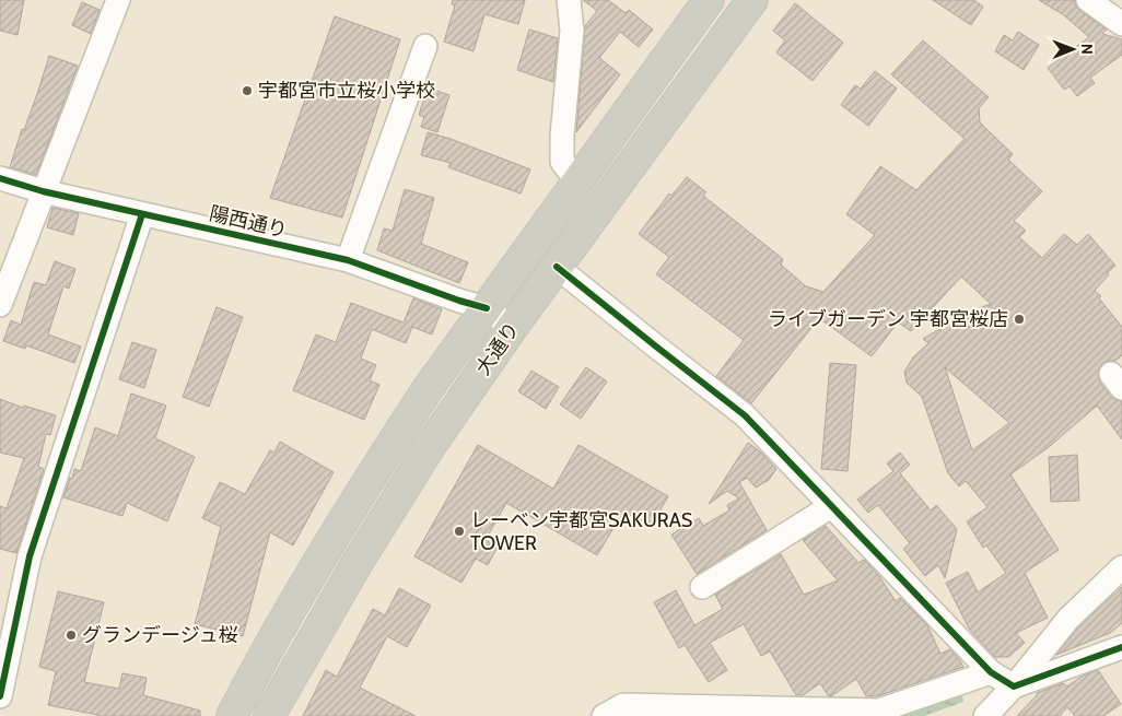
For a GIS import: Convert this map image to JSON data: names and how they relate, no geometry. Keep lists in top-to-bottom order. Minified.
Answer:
{"streets":{"highway":["大通り"],"street":["陽西通り"]},"crossings":[["陽西通り","大通り"]],"places":["宇都宮市立桜小学校","ライブガーデン 宇都宮桜店","レーベン宇都宮SAKURAS TOWER","グランデージュ桜"],"north":"right"}
